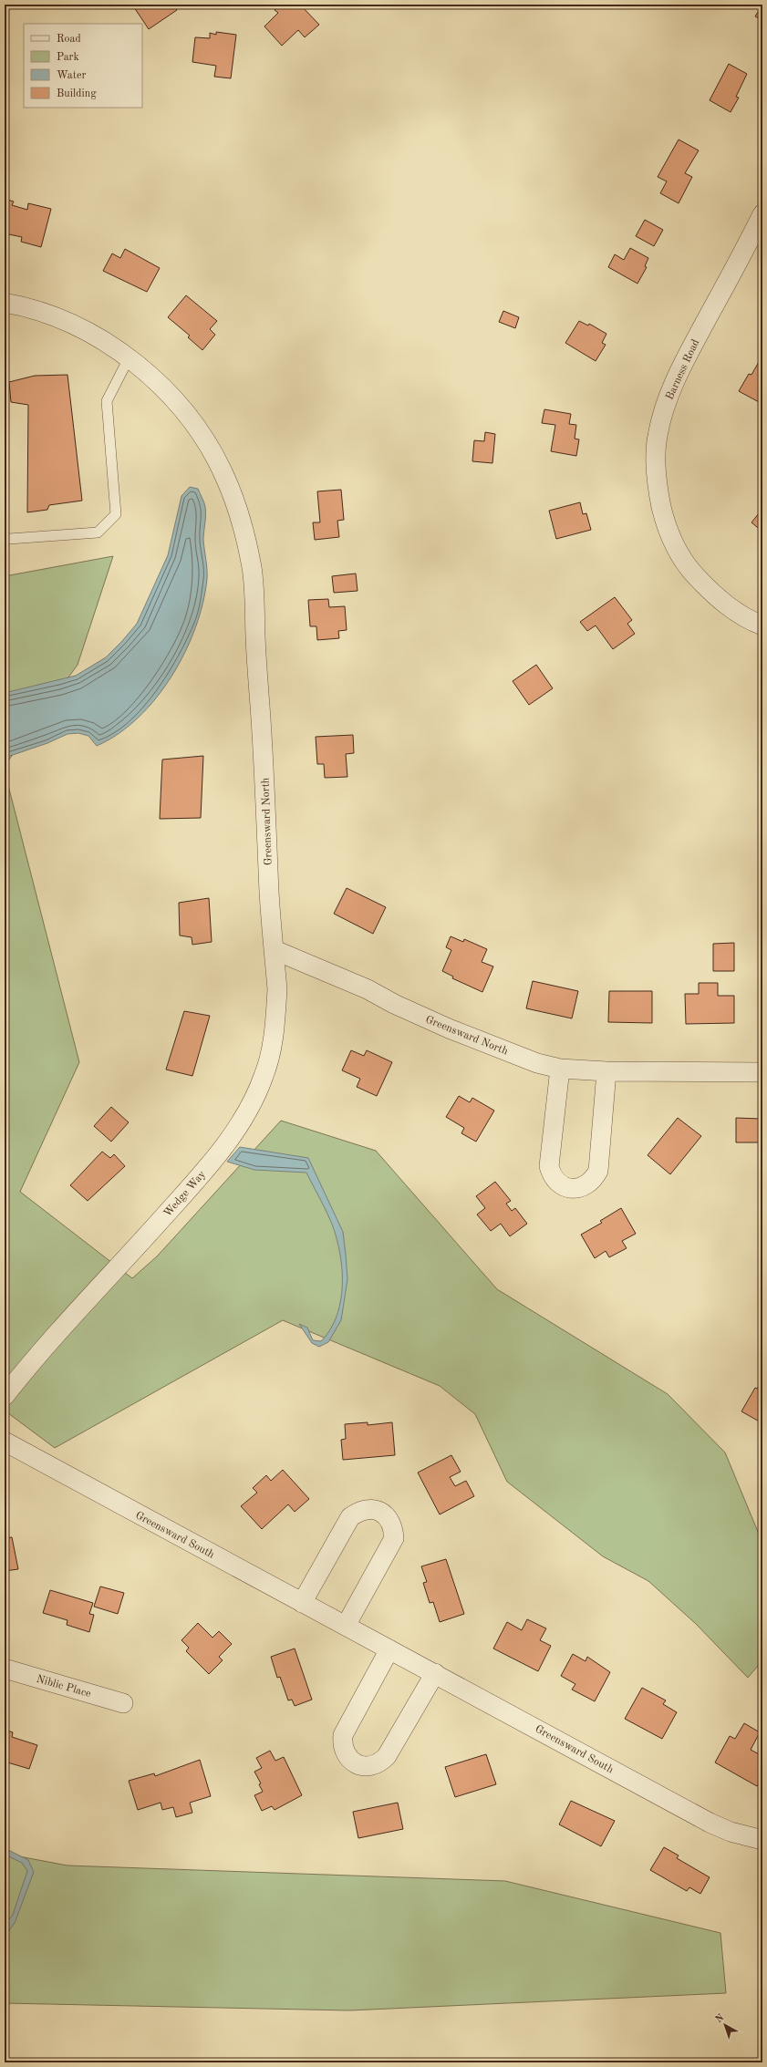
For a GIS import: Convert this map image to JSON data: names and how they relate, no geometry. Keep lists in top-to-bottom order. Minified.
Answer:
{"streets":{"street":["Barness Road","Greensward North","Wedge Way","Greensward South","Niblic Place"]},"crossings":[["Greensward North","Wedge Way"]],"legend":["Road","Park","Water","Building"],"north":"top left"}
